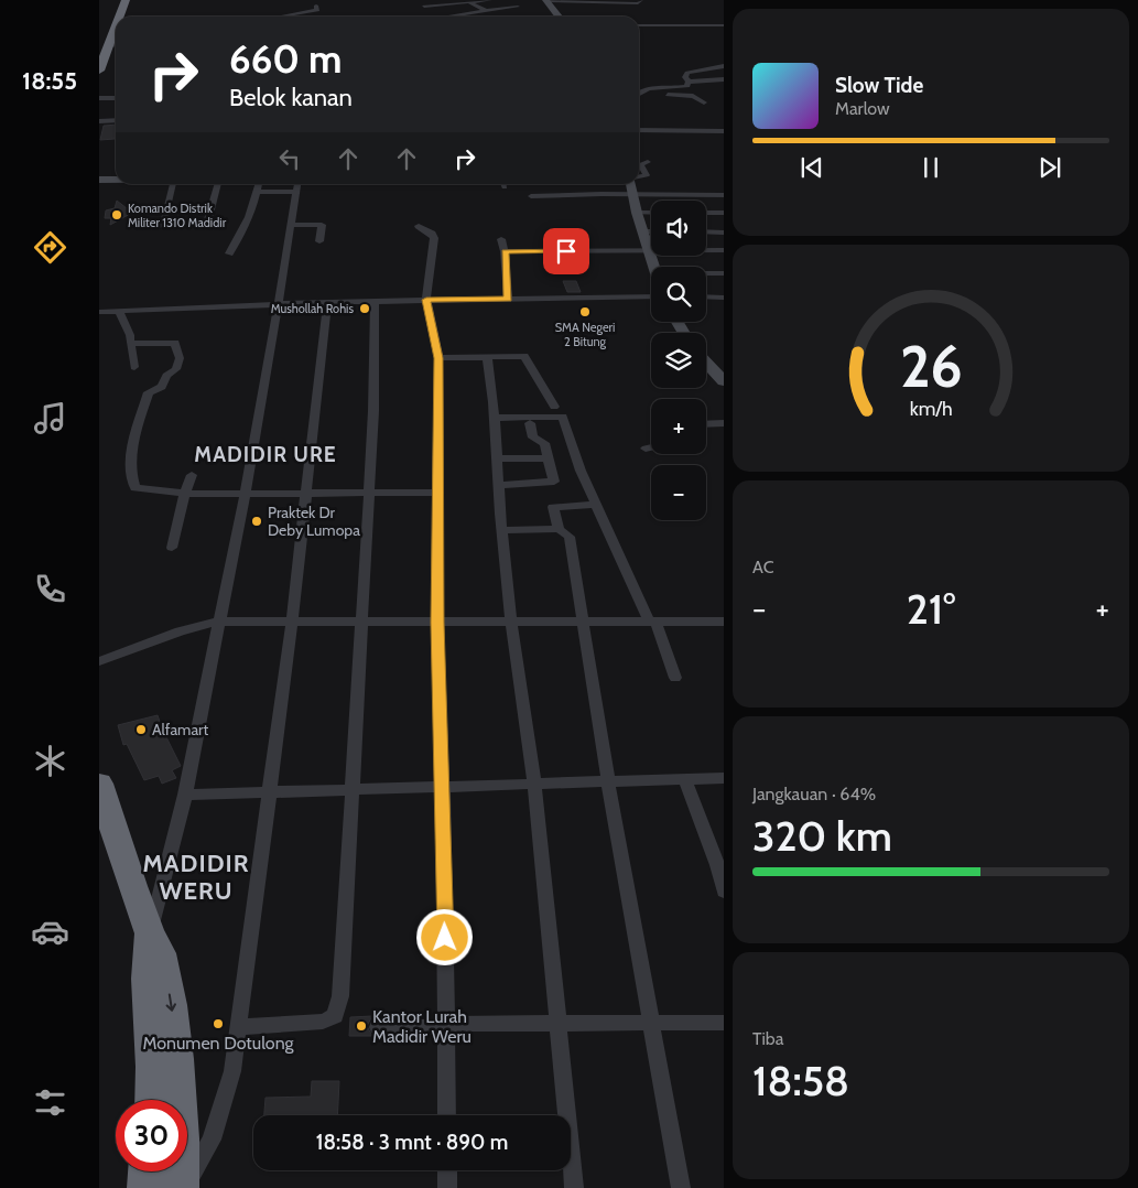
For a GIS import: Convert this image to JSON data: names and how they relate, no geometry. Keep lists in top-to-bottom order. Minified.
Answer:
{"districts":["MADIDIR URE","MADIDIR WERU"],"places":["Komando Distrik Militer 1310 Madidir","Mushollah Rohis","SMA Negeri 2 Bitung","Praktek Dr Deby Lumopa","Alfamart","Monumen Dotulong","Kantor Lurah Madidir Weru"],"page":{"tabs":"18:55","turn":["660 m","Belok kanan"],"song":["Slow Tide","Marlow"],"map_buttons":["+","−"],"tile":["AC",["Jangkauan · 64%","320 km"],["Tiba","18:58"]],"heat":["−","21°","+"],"limit":"30","trip":"18:58 · 3 mnt · 890 m","gauge":["26","km/h"]}}
